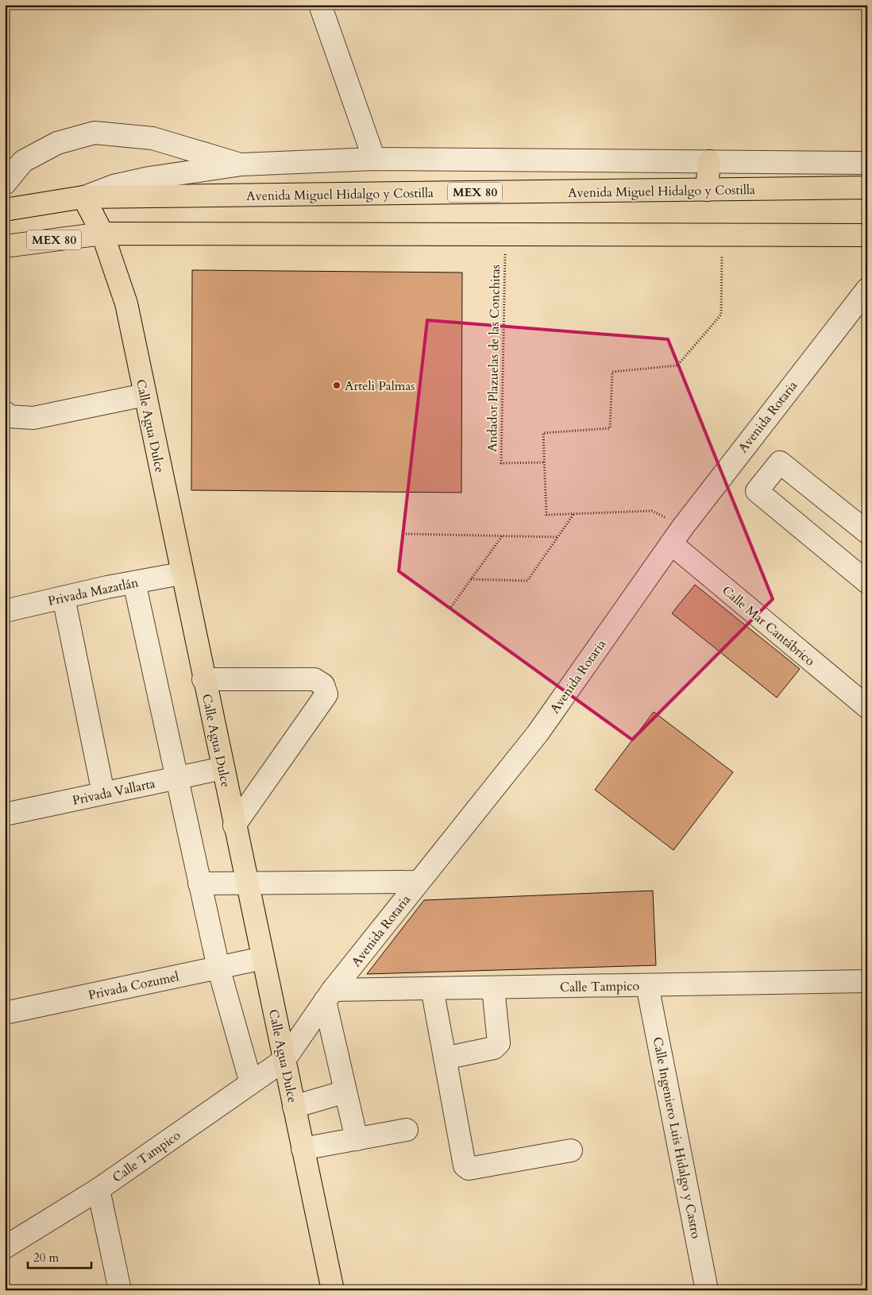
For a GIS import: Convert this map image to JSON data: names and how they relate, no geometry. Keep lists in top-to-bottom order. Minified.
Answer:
{"streets":{"main road":["Avenida Miguel Hidalgo y Costilla","MEX 80","Calle Agua Dulce"],"street":["Avenida Rotaria","Privada Mazatlán","Calle Mar Cantábrico","Privada Vallarta","Privada Cozumel","Calle Tampico","Calle Ingeniero Luis Hidalgo y Castro"],"path":["Andador Plazuelas de las Conchitas"]},"crossings":[["Avenida Miguel Hidalgo y Costilla","Calle Agua Dulce"],["MEX 80","Andador Plazuelas de las Conchitas"],["MEX 80","Calle Agua Dulce"],["Avenida Rotaria","Calle Agua Dulce"],["Avenida Rotaria","Calle Mar Cantábrico"],["Avenida Rotaria","Calle Tampico"],["Calle Agua Dulce","Privada Mazatlán"],["Calle Agua Dulce","Privada Vallarta"],["Calle Agua Dulce","Privada Cozumel"],["Calle Agua Dulce","Calle Tampico"],["Calle Tampico","Calle Ingeniero Luis Hidalgo y Castro"]],"places":["Arteli Palmas"],"scale_bar":"20 m"}
